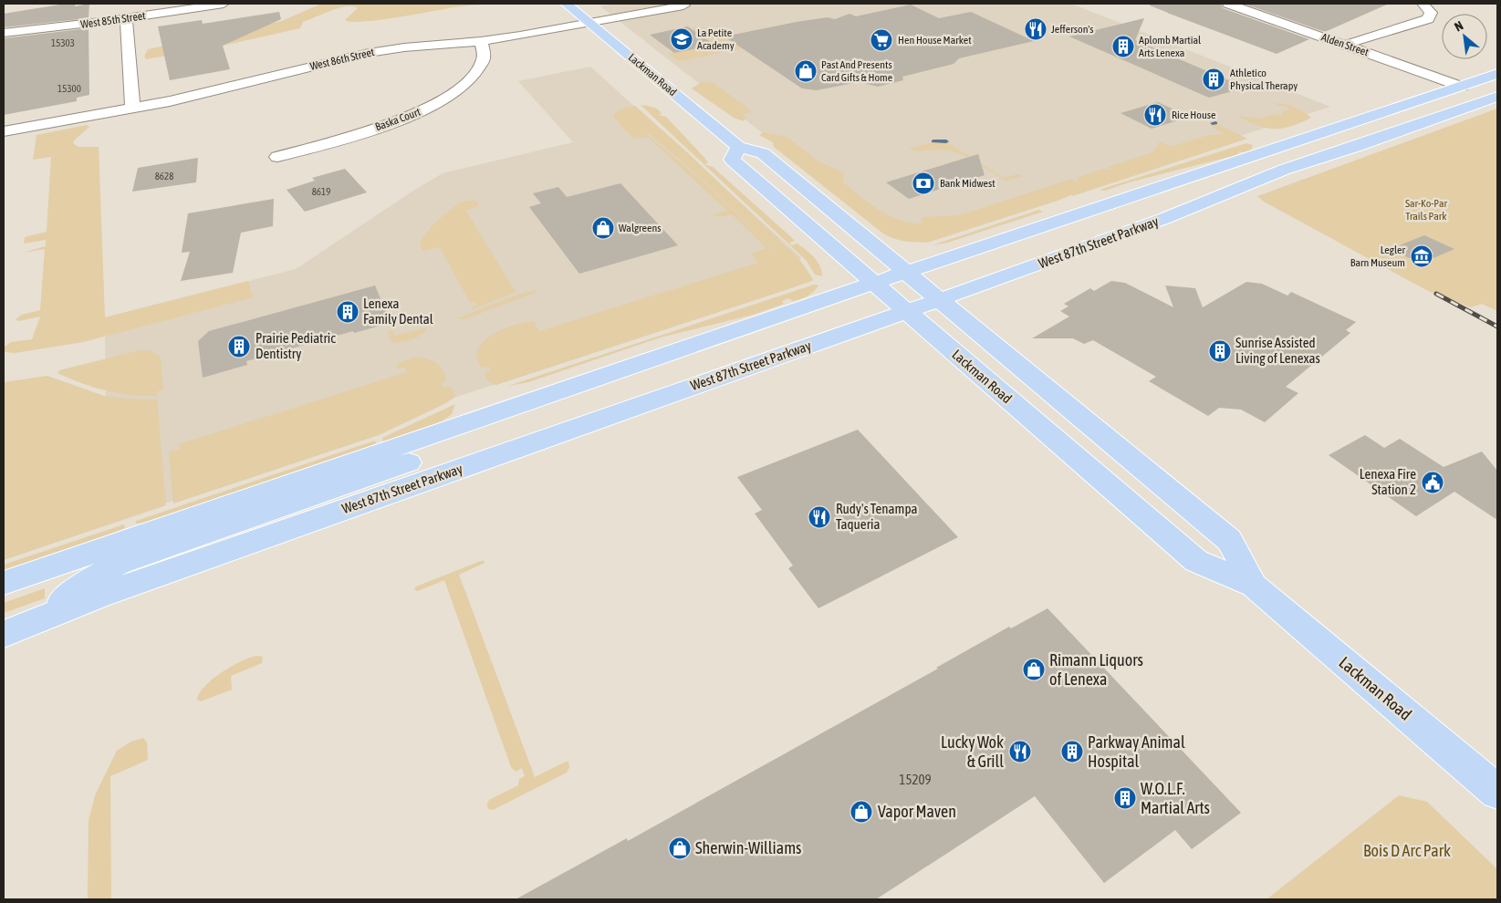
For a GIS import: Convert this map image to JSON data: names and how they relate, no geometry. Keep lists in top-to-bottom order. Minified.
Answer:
{"streets":{"main road":["Lackman Road","West 87th Street Parkway"],"street":["West 85th Street","Alden Street","West 86th Street","Baska Court"]},"crossings":[["West 86th Street","Lackman Road"],["West 86th Street","Baska Court"],["Lackman Road","West 87th Street Parkway"]],"parks":["Sar-Ko-Par Trails Park","Bois D Arc Park"],"places":{"restaurant":["Jefferson's","Rice House","Rudy's Tenampa Taqueria","Lucky Wok & Grill"],"school or university":["La Petite Academy"],"supermarket":["Hen House Market"],"building":["Aplomb Martial Arts Lenexa","Athletico Physical Therapy","Lenexa Family Dental","Prairie Pediatric Dentistry","Sunrise Assisted Living of Lenexas","Parkway Animal Hospital","W.O.L.F. Martial Arts"],"shop":["Past And Presents Card Gifts & Home","Walgreens","Rimann Liquors of Lenexa","Vapor Maven","Sherwin-Williams"],"bank":["Bank Midwest"],"museum":["Legler Barn Museum"],"public building":["Lenexa Fire Station 2"]},"house_numbers":["15303","15300","8628","8619","15209"],"north":"top left"}
